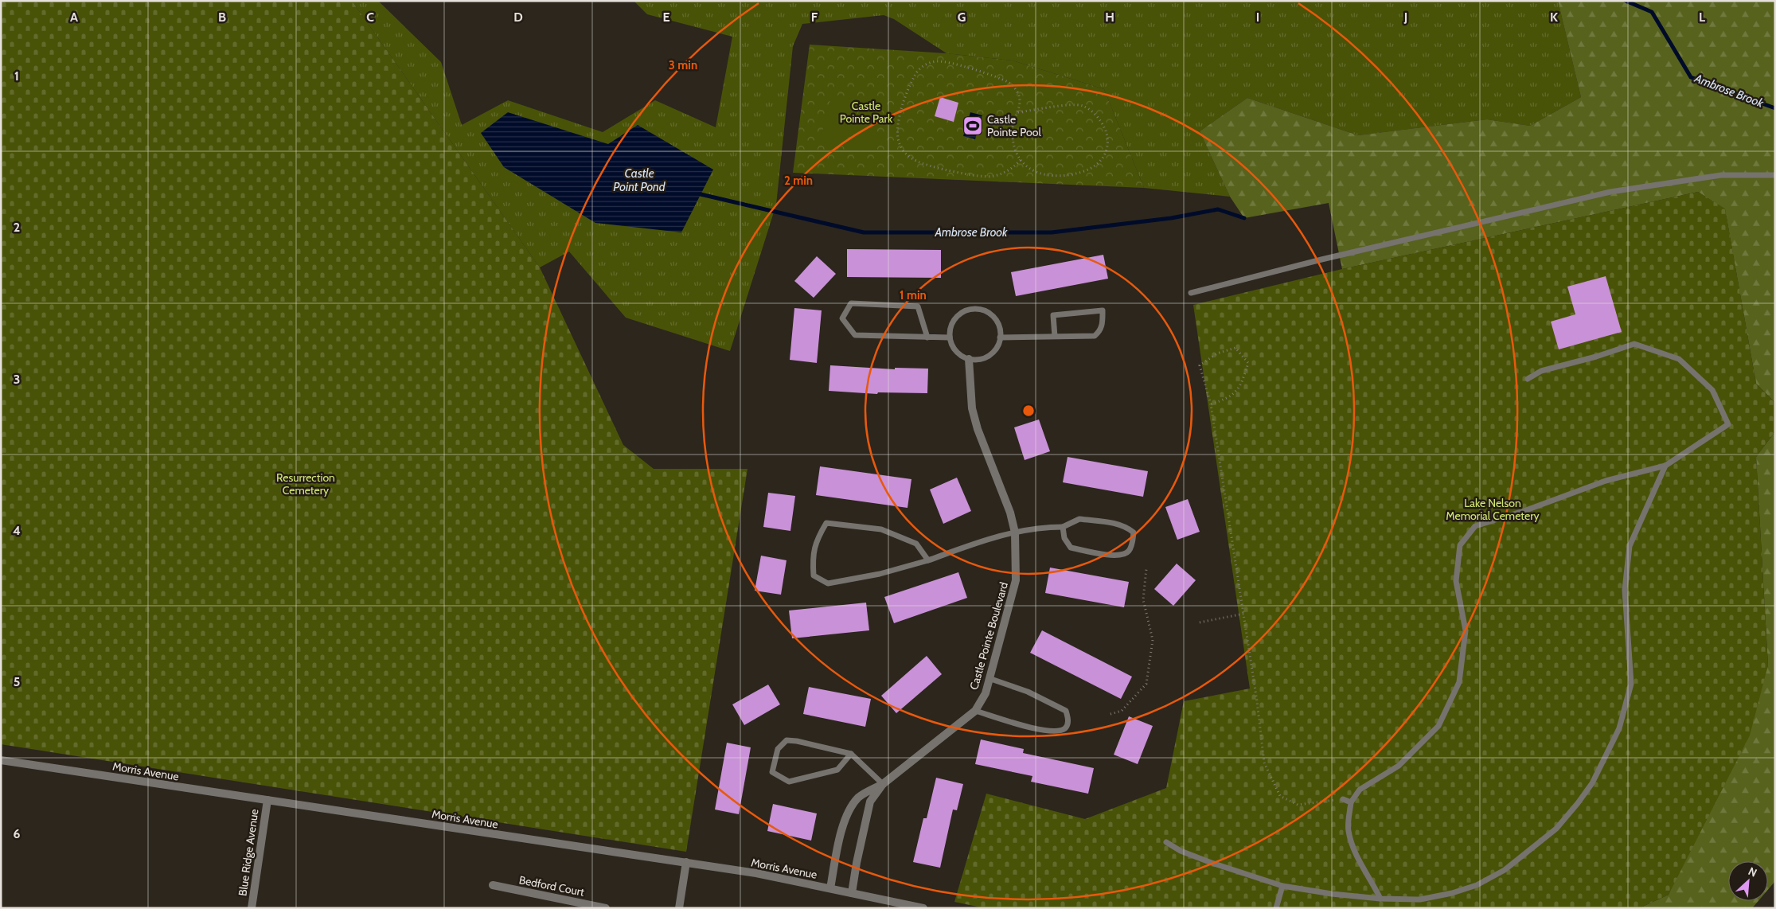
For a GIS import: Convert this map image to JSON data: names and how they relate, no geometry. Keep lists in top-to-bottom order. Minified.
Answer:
{"streets":{"street":["Castle Pointe Boulevard","Morris Avenue","Blue Ridge Avenue","Bedford Court"]},"crossings":[["Castle Pointe Boulevard","Morris Avenue"],["Morris Avenue","Blue Ridge Avenue"]],"water":["Ambrose Brook","Castle Point Pond"],"parks":["Castle Pointe Park","Resurrection Cemetery","Lake Nelson Memorial Cemetery"],"places":{"sports":["Castle Pointe Pool"]},"north":"top right","grid":{"columns":["A","B","C","D","E","F","G","H","I","J","K","L"],"rows":["1","2","3","4","5","6"]},"rings":["3 min","2 min","1 min"]}
